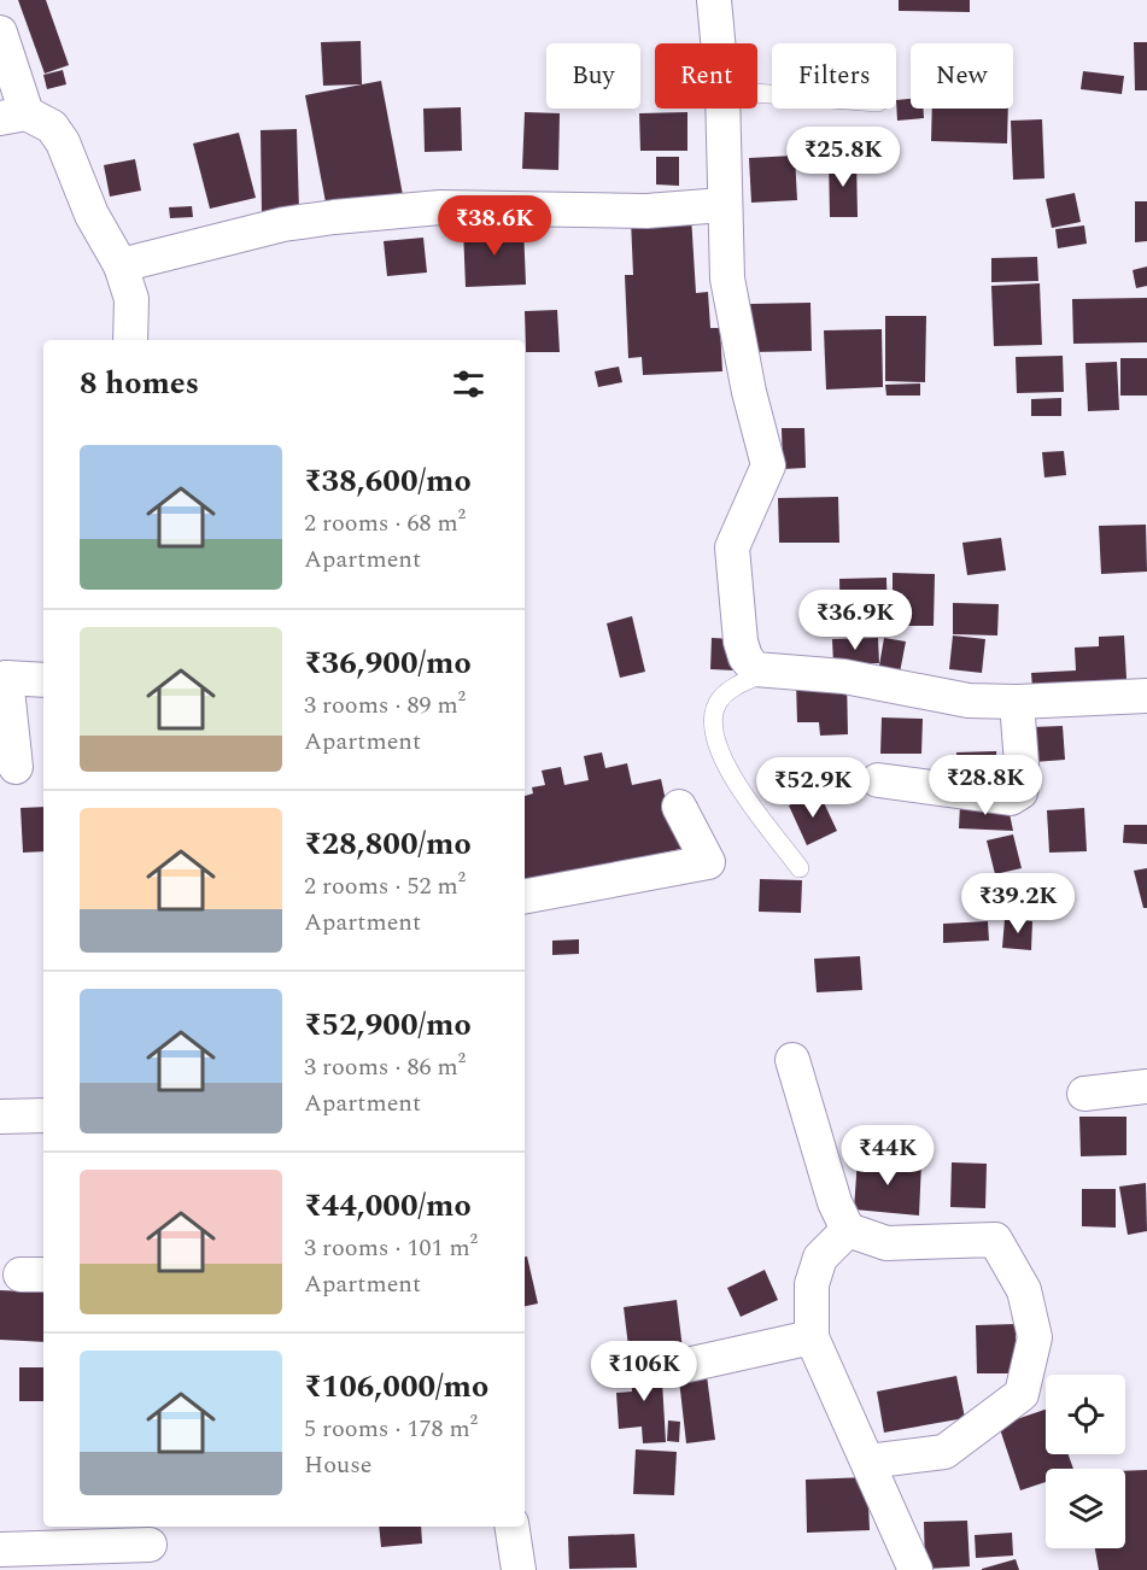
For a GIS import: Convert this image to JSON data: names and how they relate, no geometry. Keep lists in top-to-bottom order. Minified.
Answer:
{"page":{"chip":["Buy","Rent","Filters","New"],"price":["₹25.8K","₹38.6K","₹36.9K","₹28.8K","₹52.9K","₹39.2K","₹44K","₹106K"],"heading":"8 homes","list":[{"name":"₹38,600/mo","note":"2 rooms · 68 m² · Apartment"},{"name":"₹36,900/mo","note":"3 rooms · 89 m² · Apartment"},{"name":"₹28,800/mo","note":"2 rooms · 52 m² · Apartment"},{"name":"₹52,900/mo","note":"3 rooms · 86 m² · Apartment"},{"name":"₹44,000/mo","note":"3 rooms · 101 m² · Apartment"},{"name":"₹106,000/mo","note":"5 rooms · 178 m² · House"}]}}
